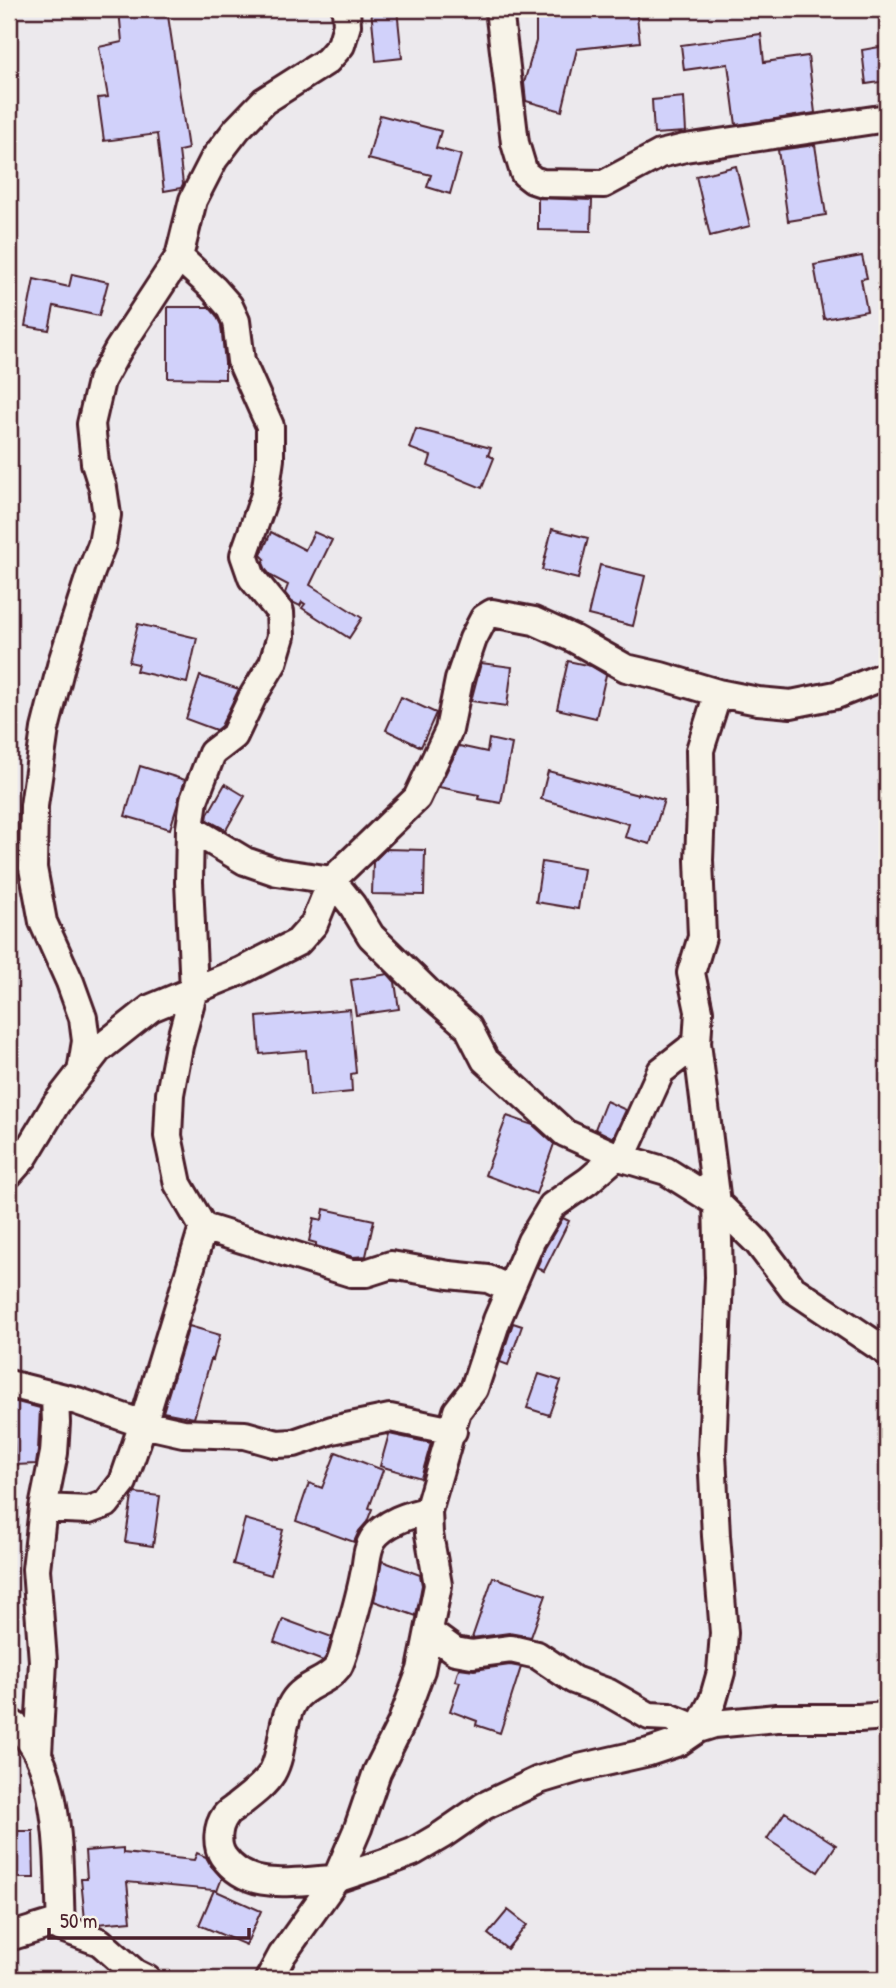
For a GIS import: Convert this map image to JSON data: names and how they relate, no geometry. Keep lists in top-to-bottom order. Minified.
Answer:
{"scale_bar":"50 m"}
